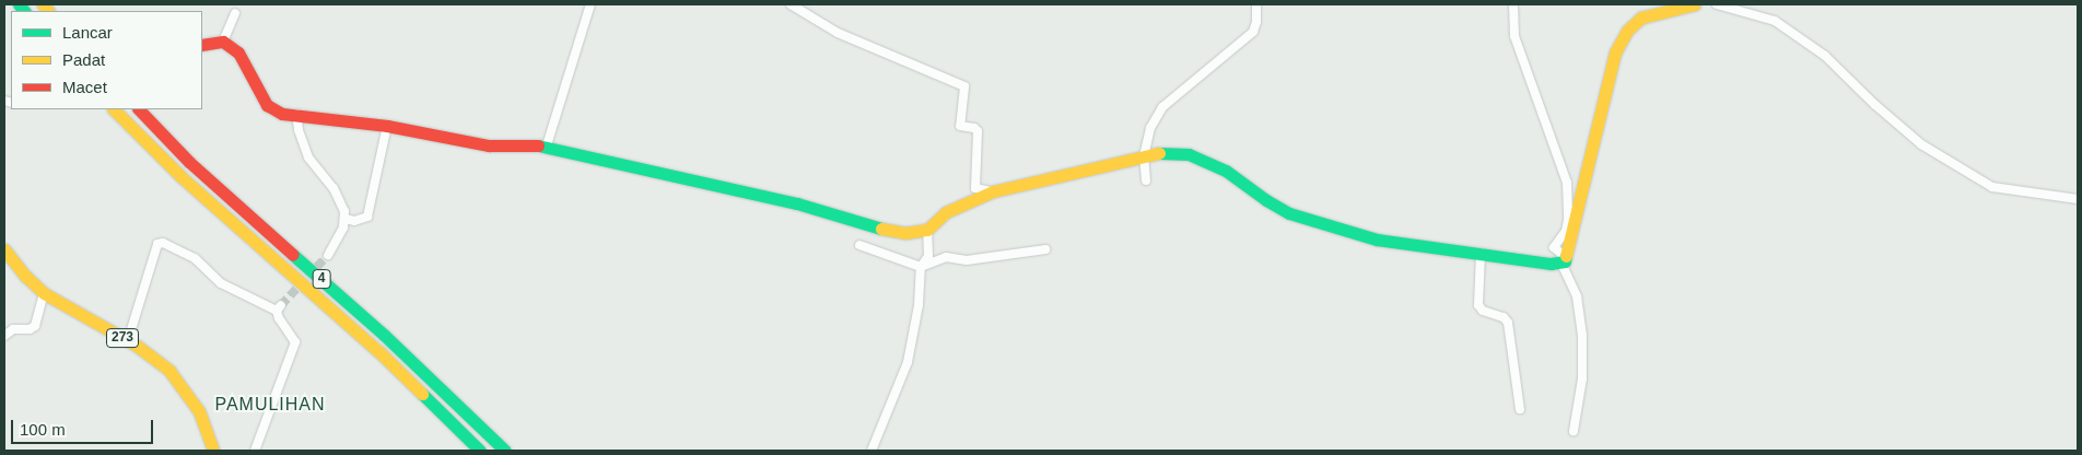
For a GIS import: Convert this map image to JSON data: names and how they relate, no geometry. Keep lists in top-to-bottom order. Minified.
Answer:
{"streets":{"main road":["4","273"]},"districts":["PAMULIHAN"],"legend":["Lancar","Padat","Macet"],"scale_bar":"100 m"}
